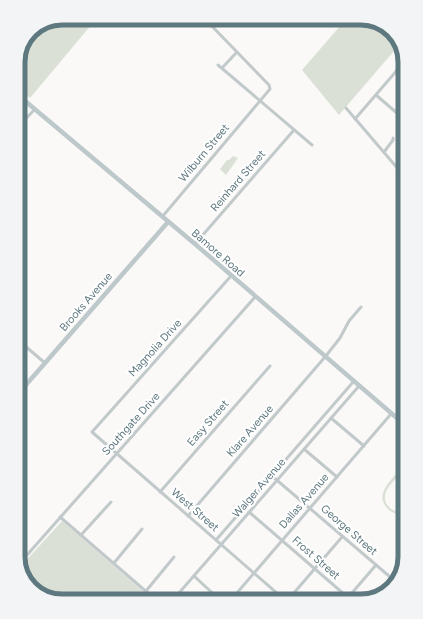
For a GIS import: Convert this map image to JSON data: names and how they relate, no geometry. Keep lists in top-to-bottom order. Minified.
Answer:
{"streets":{"street":["Wilburn Street","Reinhard Street","Bamore Road","Brooks Avenue","Magnolia Drive","Easy Street","Southgate Drive","Klare Avenue","Walger Avenue","Dallas Avenue","West Street","George Street","Frost Street"]},"crossings":[["Wilburn Street","Bamore Road"],["Reinhard Street","Bamore Road"],["Bamore Road","Brooks Avenue"],["Bamore Road","Magnolia Drive"],["Bamore Road","Southgate Drive"],["Bamore Road","Klare Avenue"],["Bamore Road","Walger Avenue"],["Bamore Road","Dallas Avenue"],["Magnolia Drive","West Street"],["Easy Street","West Street"],["Southgate Drive","West Street"],["Klare Avenue","West Street"],["Walger Avenue","West Street"],["Walger Avenue","George Street"],["Walger Avenue","Frost Street"],["Dallas Avenue","West Street"],["Dallas Avenue","George Street"],["Dallas Avenue","Frost Street"]]}
